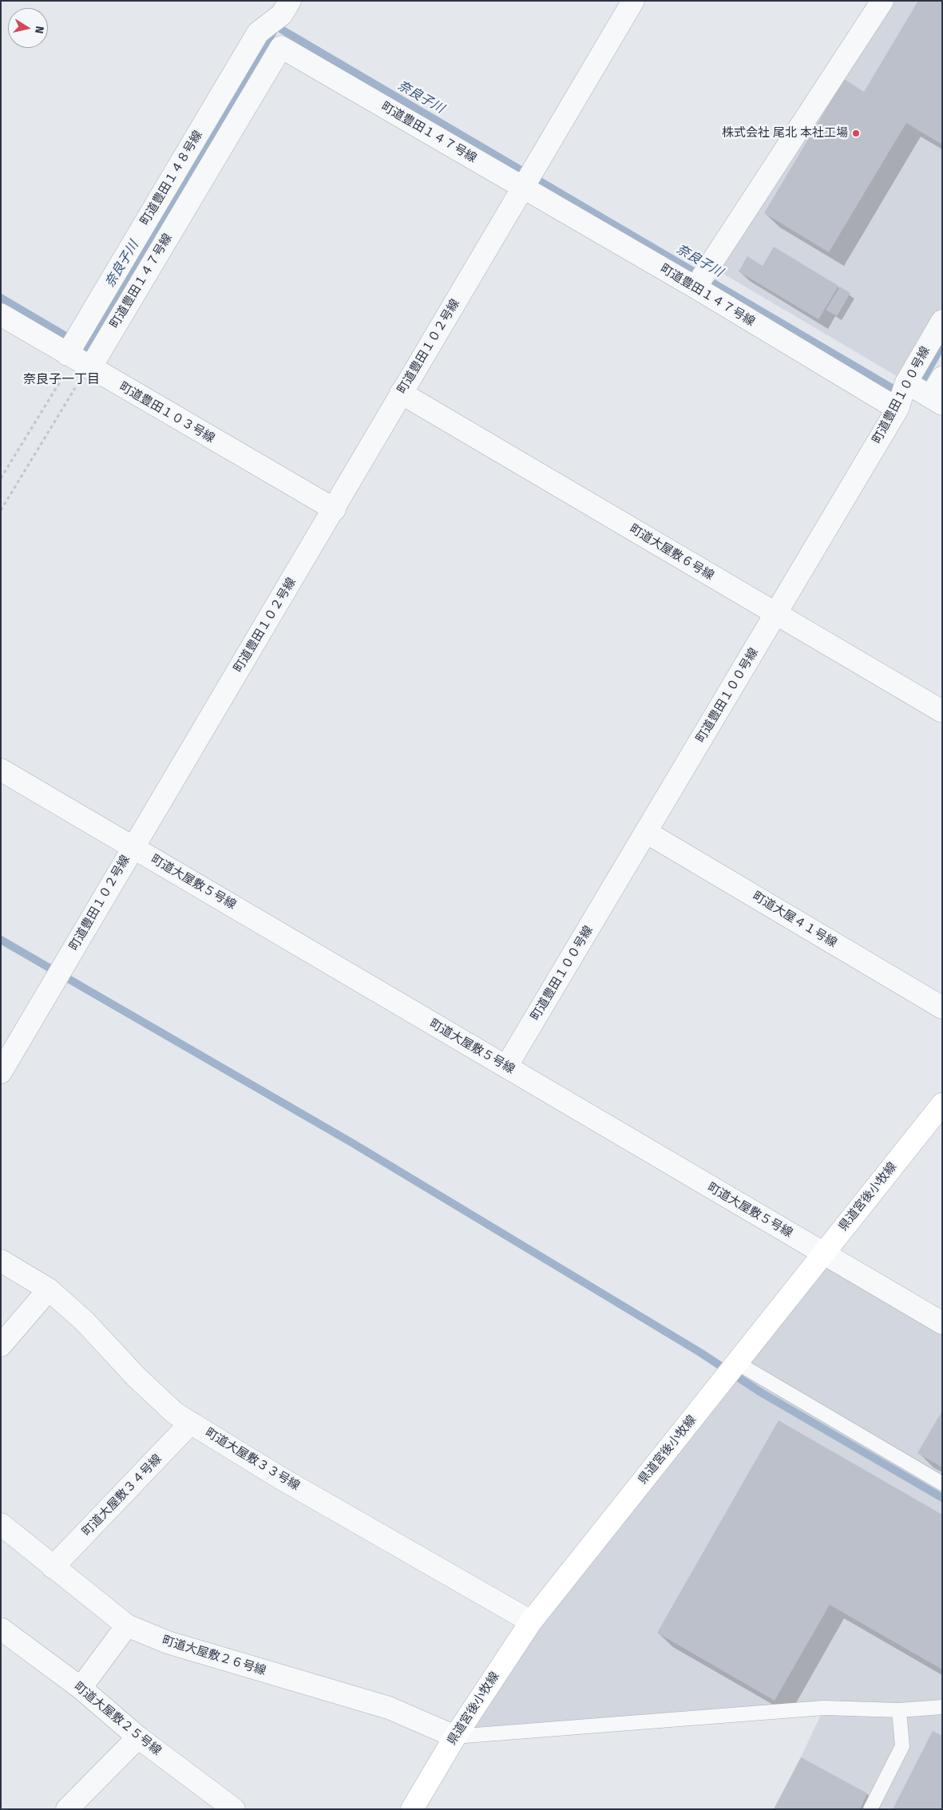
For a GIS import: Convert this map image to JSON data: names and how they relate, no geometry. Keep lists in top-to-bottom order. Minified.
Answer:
{"streets":{"main road":["県道宮後小牧線"],"street":["町道豊田１４７号線","町道豊田１４８号線","町道豊田１０２号線","町道豊田１００号線","町道豊田１０３号線","町道大屋敷６号線","町道大屋敷５号線","町道大屋４１号線","町道大屋敷３３号線","町道大屋敷３４号線","町道大屋敷２６号線","町道大屋敷２５号線"]},"crossings":[["町道豊田１４７号線","町道豊田１４８号線"],["町道豊田１４７号線","町道豊田１０２号線"],["町道豊田１４７号線","町道豊田１００号線"],["町道豊田１４７号線","町道豊田１０３号線"],["町道豊田１４８号線","町道豊田１０３号線"],["町道豊田１０２号線","町道豊田１０３号線"],["町道豊田１０２号線","町道大屋敷６号線"],["町道豊田１０２号線","町道大屋敷５号線"],["町道豊田１００号線","町道大屋敷６号線"],["町道豊田１００号線","町道大屋敷５号線"],["町道豊田１００号線","町道大屋４１号線"],["町道大屋敷５号線","県道宮後小牧線"],["県道宮後小牧線","町道大屋敷３３号線"],["県道宮後小牧線","町道大屋敷２６号線"],["町道大屋敷３３号線","町道大屋敷３４号線"],["町道大屋敷３４号線","町道大屋敷２６号線"]],"districts":["奈良子一丁目"],"water":["奈良子川"],"places":["株式会社 尾北 本社工場"],"north":"right"}
